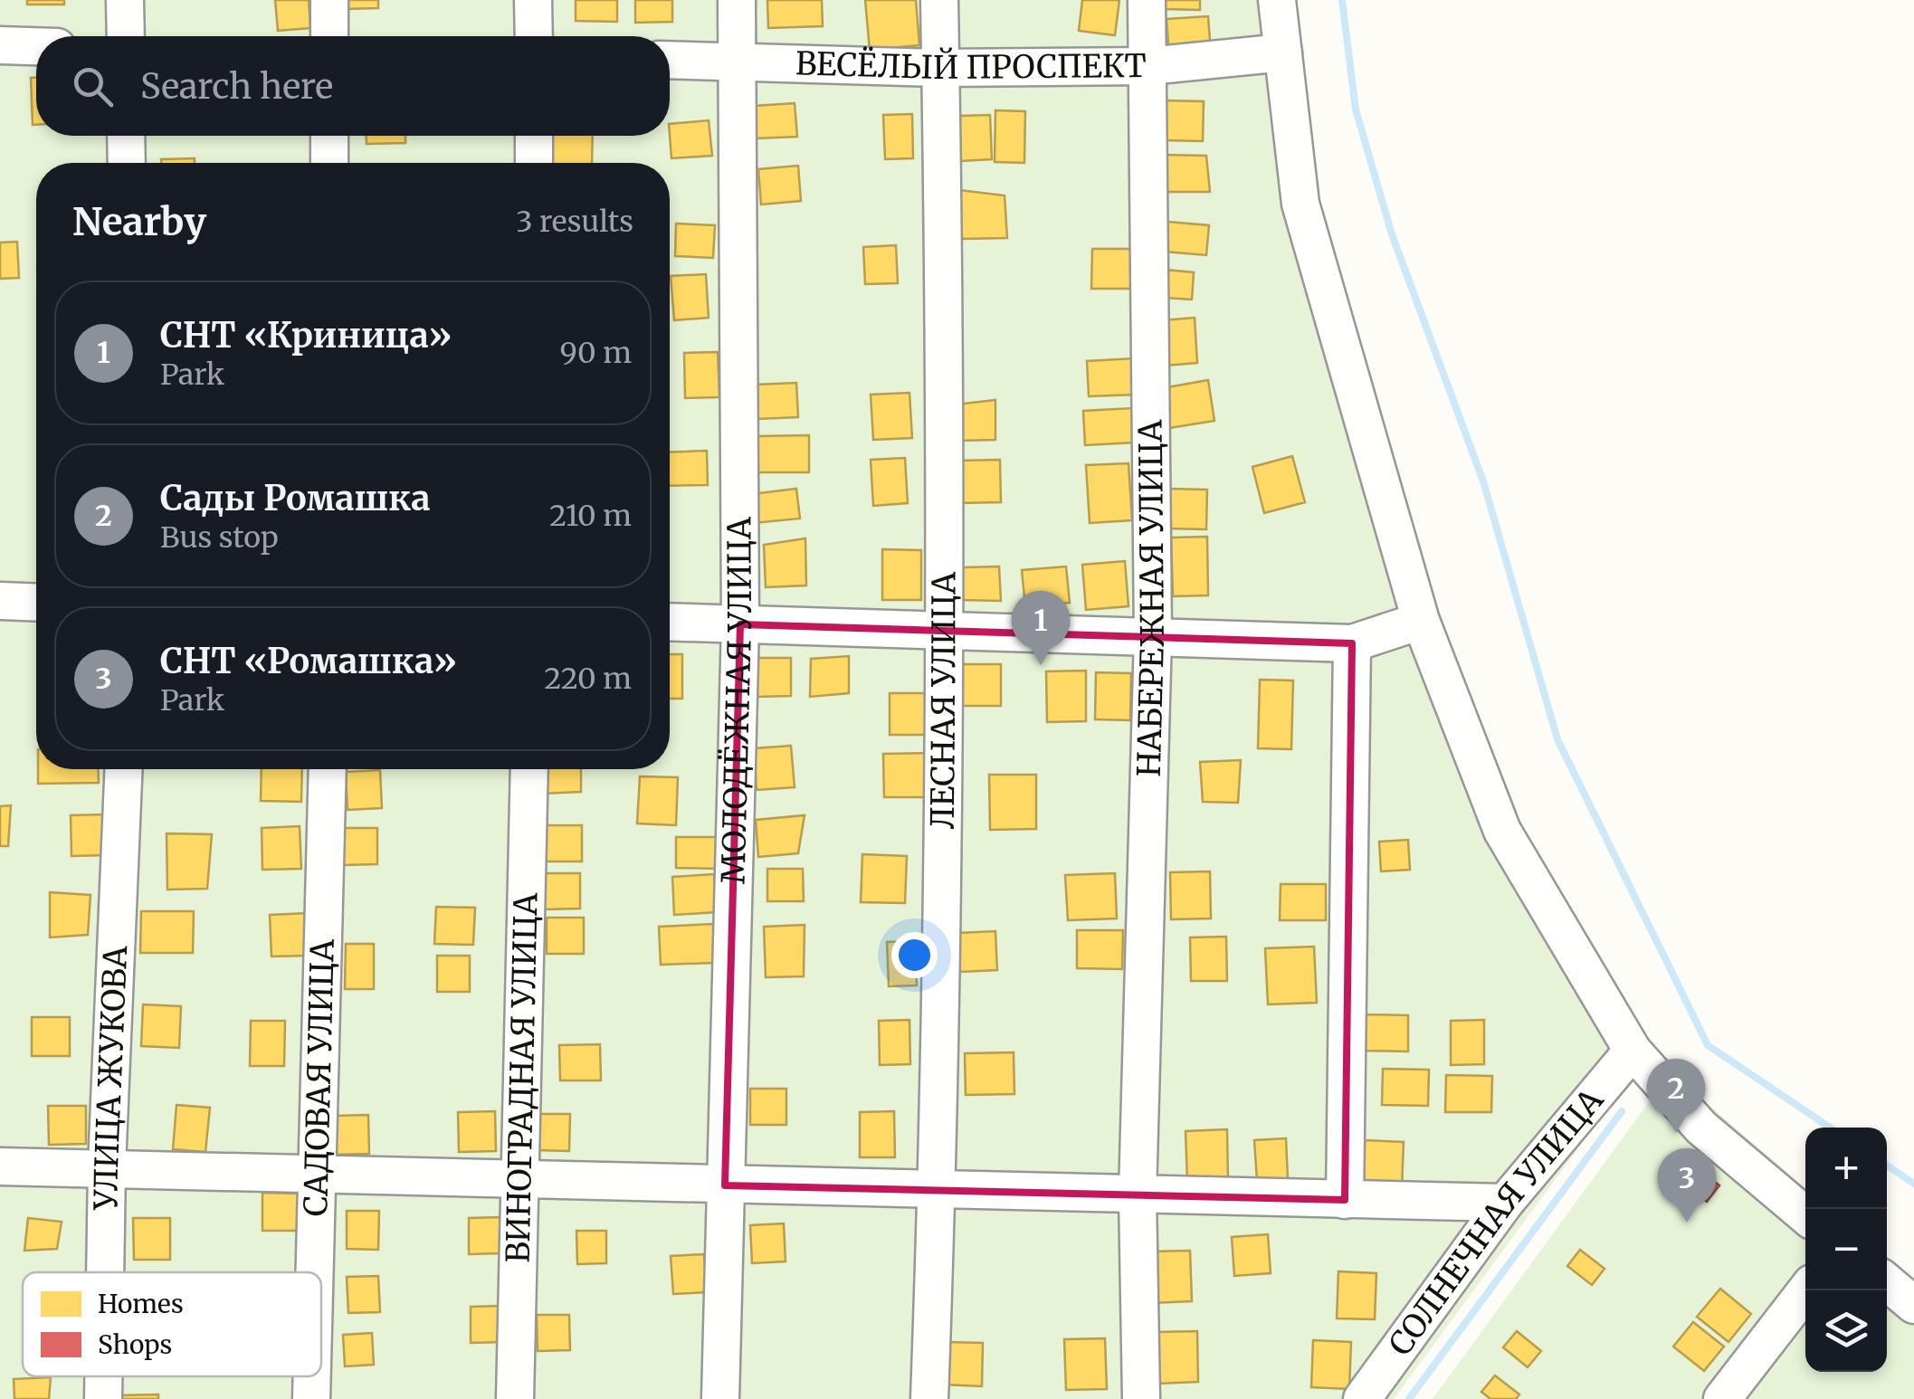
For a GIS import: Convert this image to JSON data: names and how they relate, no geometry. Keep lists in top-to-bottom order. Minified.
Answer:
{"streets":{"street":["ВЕСЁЛЫЙ ПРОСПЕКТ","НАБЕРЕЖНАЯ УЛИЦА","МОЛОДЁЖНАЯ УЛИЦА","ЛЕСНАЯ УЛИЦА","УЛИЦА ЖУКОВА","САДОВАЯ УЛИЦА","ВИНОГРАДНАЯ УЛИЦА","СОЛНЕЧНАЯ УЛИЦА"]},"crossings":[["ВЕСЁЛЫЙ ПРОСПЕКТ","НАБЕРЕЖНАЯ УЛИЦА"],["ВЕСЁЛЫЙ ПРОСПЕКТ","МОЛОДЁЖНАЯ УЛИЦА"],["ВЕСЁЛЫЙ ПРОСПЕКТ","ЛЕСНАЯ УЛИЦА"]],"legend":["Homes","Shops"],"page":{"search":"Search here","heading":["Nearby","3 results"],"list":[{"mark":"1","name":"СНТ «Криница»","note":"Park","value":"90 m"},{"mark":"2","name":"Сады Ромашка","note":"Bus stop","value":"210 m"},{"mark":"3","name":"СНТ «Ромашка»","note":"Park","value":"220 m"}],"pins":["1","2","3"],"map_buttons":["+","−"]}}
